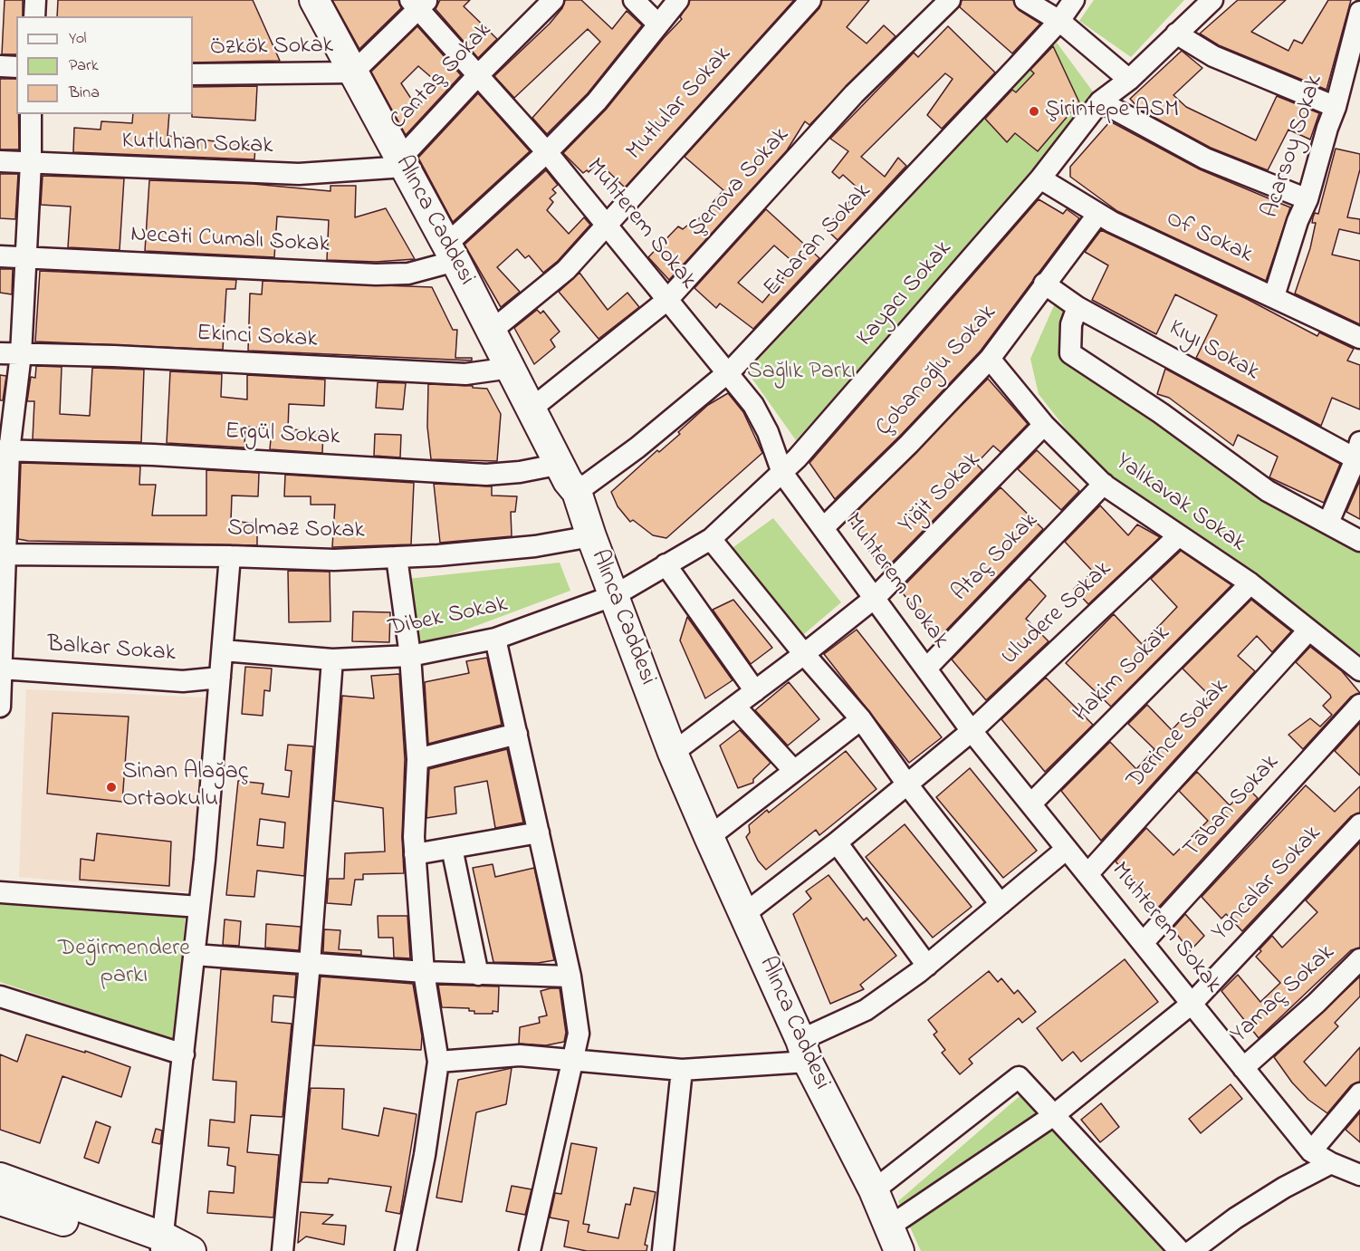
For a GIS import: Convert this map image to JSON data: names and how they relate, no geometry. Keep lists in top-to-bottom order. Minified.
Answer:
{"streets":{"main road":["Alınca Caddesi"],"street":["Özkök Sokak","Cantaş Sokak","Mutlular Sokak","Kutluhan Sokak","Acarsoy Sokak","Şenova Sokak","Muhterem Sokak","Of Sokak","Necati Cumalı Sokak","Erbaran Sokak","Kayacı Sokak","Ekinci Sokak","Kıyı Sokak","Çobanoğlu Sokak","Ergül Sokak","Yiğit Sokak","Yalıkavak Sokak","Solmaz Sokak","Ataç Sokak","Uludere Sokak","Dibek Sokak","Balkar Sokak","Hakim Sokak","Derince Sokak","Taban Sokak","Yoncalar Sokak","Yamaç Sokak"]},"crossings":[["Özkök Sokak","Alınca Caddesi"],["Cantaş Sokak","Kutluhan Sokak"],["Cantaş Sokak","Alınca Caddesi"],["Cantaş Sokak","Muhterem Sokak"],["Mutlular Sokak","Alınca Caddesi"],["Mutlular Sokak","Muhterem Sokak"],["Kutluhan Sokak","Alınca Caddesi"],["Acarsoy Sokak","Of Sokak"],["Şenova Sokak","Alınca Caddesi"],["Şenova Sokak","Muhterem Sokak"],["Alınca Caddesi","Necati Cumalı Sokak"],["Alınca Caddesi","Erbaran Sokak"],["Alınca Caddesi","Kayacı Sokak"],["Alınca Caddesi","Ekinci Sokak"],["Alınca Caddesi","Ergül Sokak"],["Alınca Caddesi","Yiğit Sokak"],["Alınca Caddesi","Solmaz Sokak"],["Alınca Caddesi","Uludere Sokak"],["Alınca Caddesi","Dibek Sokak"],["Alınca Caddesi","Yoncalar Sokak"],["Muhterem Sokak","Erbaran Sokak"],["Muhterem Sokak","Kayacı Sokak"],["Muhterem Sokak","Çobanoğlu Sokak"],["Muhterem Sokak","Yiğit Sokak"],["Muhterem Sokak","Ataç Sokak"],["Muhterem Sokak","Uludere Sokak"],["Muhterem Sokak","Hakim Sokak"],["Muhterem Sokak","Derince Sokak"],["Muhterem Sokak","Taban Sokak"],["Muhterem Sokak","Yoncalar Sokak"],["Muhterem Sokak","Yamaç Sokak"],["Of Sokak","Kayacı Sokak"],["Of Sokak","Çobanoğlu Sokak"],["Kayacı Sokak","Dibek Sokak"],["Kıyı Sokak","Çobanoğlu Sokak"],["Çobanoğlu Sokak","Yalıkavak Sokak"],["Yiğit Sokak","Yalıkavak Sokak"],["Yalıkavak Sokak","Ataç Sokak"],["Yalıkavak Sokak","Uludere Sokak"],["Yalıkavak Sokak","Hakim Sokak"],["Yalıkavak Sokak","Derince Sokak"]],"parks":["Sağlık Parkı","Değirmendere parkı"],"places":["Şirintepe ASM","Sinan Alağaç Ortaokulu"],"legend":["Yol","Park","Bina"]}
